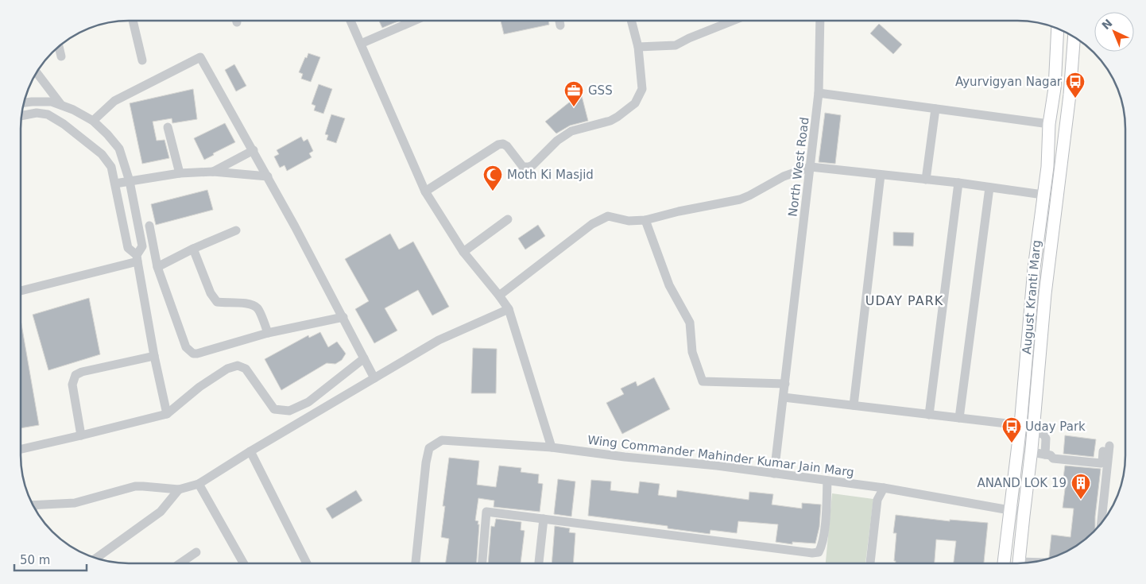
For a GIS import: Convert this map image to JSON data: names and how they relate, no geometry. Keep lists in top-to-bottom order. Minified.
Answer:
{"streets":{"main road":["August Kranti Marg"],"street":["North West Road","Wing Commander Mahinder Kumar Jain Marg"]},"crossings":[["North West Road","Wing Commander Mahinder Kumar Jain Marg"],["August Kranti Marg","Wing Commander Mahinder Kumar Jain Marg"]],"districts":["UDAY PARK"],"places":{"bus stop":["Ayurvigyan Nagar","Uday Park"],"office":["GSS"],"mosque":["Moth Ki Masjid"],"building":["ANAND LOK 19"]},"scale_bar":"50 m","north":"top left"}
